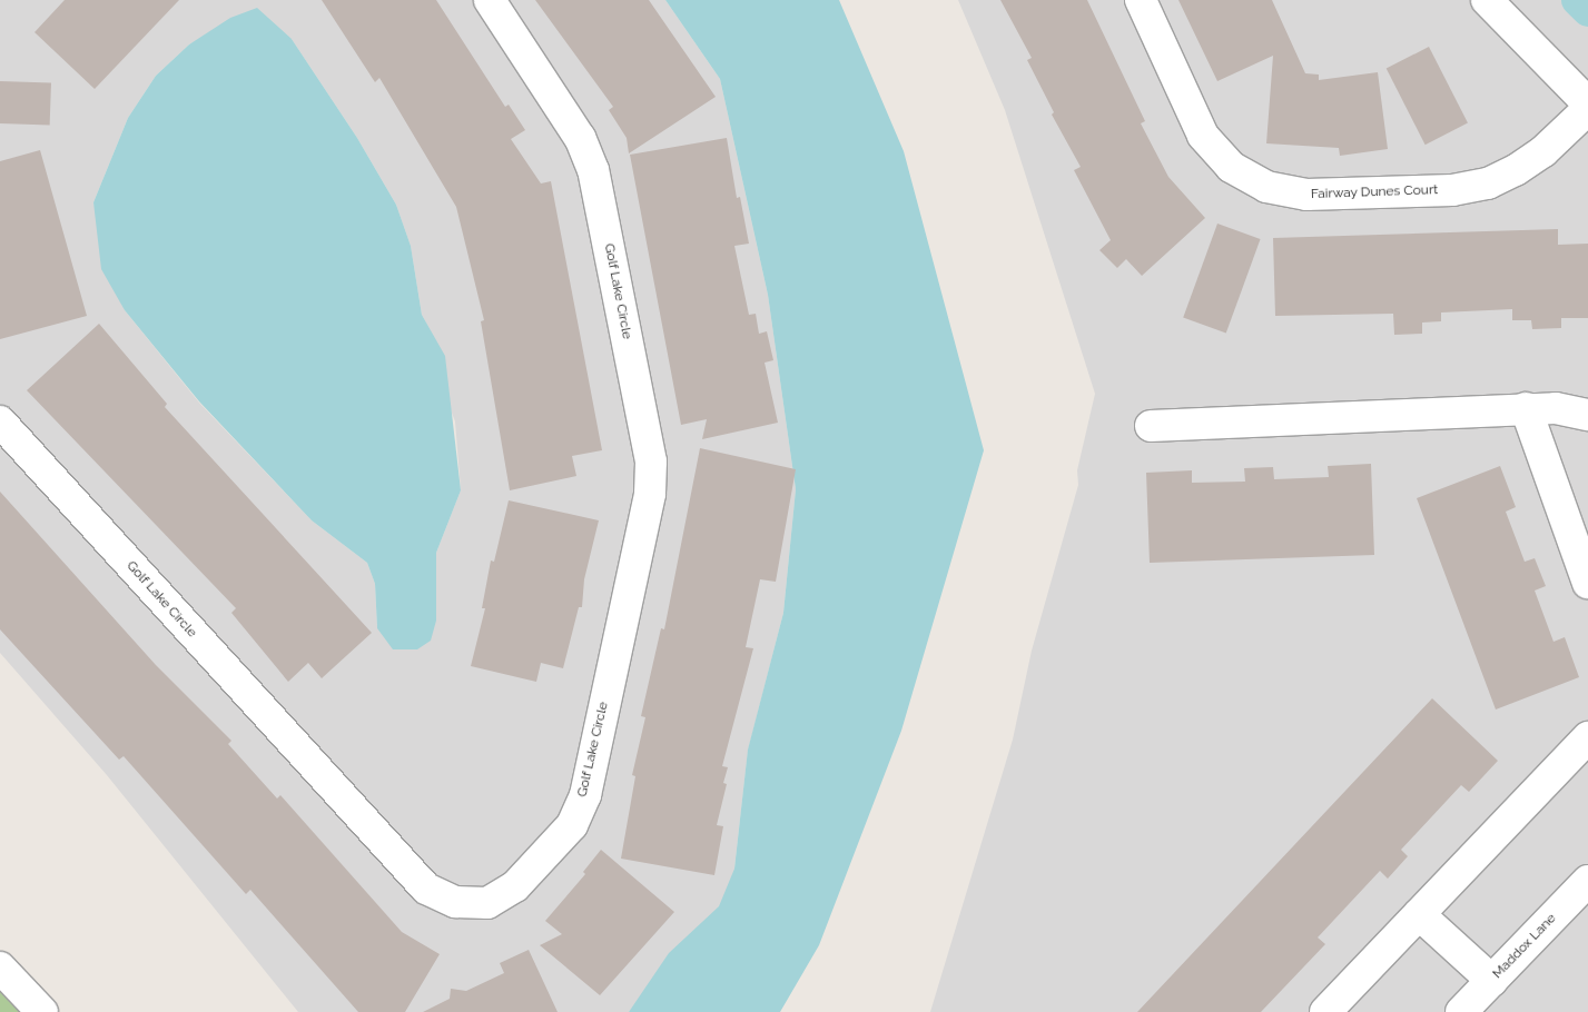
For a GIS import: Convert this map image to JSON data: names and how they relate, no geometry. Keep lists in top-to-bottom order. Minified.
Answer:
{"streets":{"street":["Fairway Dunes Court","Golf Lake Circle","Maddox Lane"]}}
